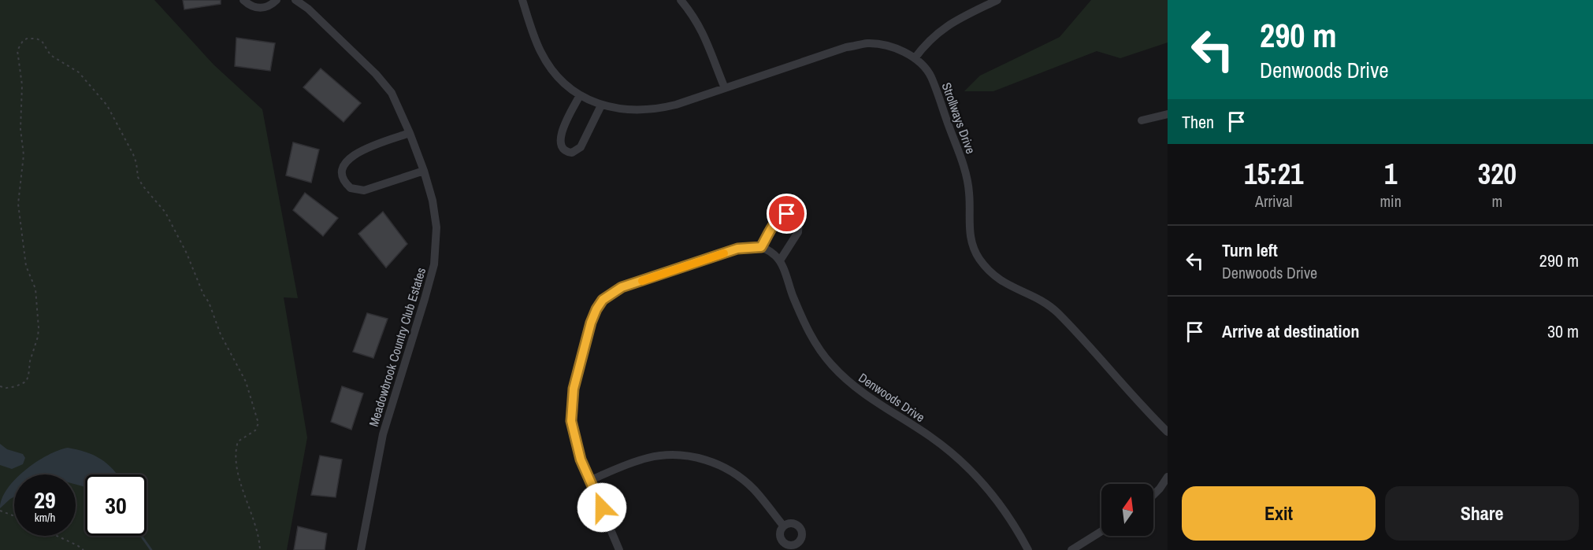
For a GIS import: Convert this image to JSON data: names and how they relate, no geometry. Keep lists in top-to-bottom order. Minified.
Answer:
{"streets":{"street":["Strollways Drive","Meadowbrook Country Club Estates","Denwoods Drive"]},"north":"top","page":{"turn":["290 m","Denwoods Drive"],"then":"Then","eta":["15:21","Arrival","1","min","320","m"],"list":[{"name":"Turn left","note":"Denwoods Drive","value":"290 m"},{"name":"Arrive at destination","value":"30 m"}],"speed":"29 km/h","limit":"30","buttons":["Exit","Share"]}}
